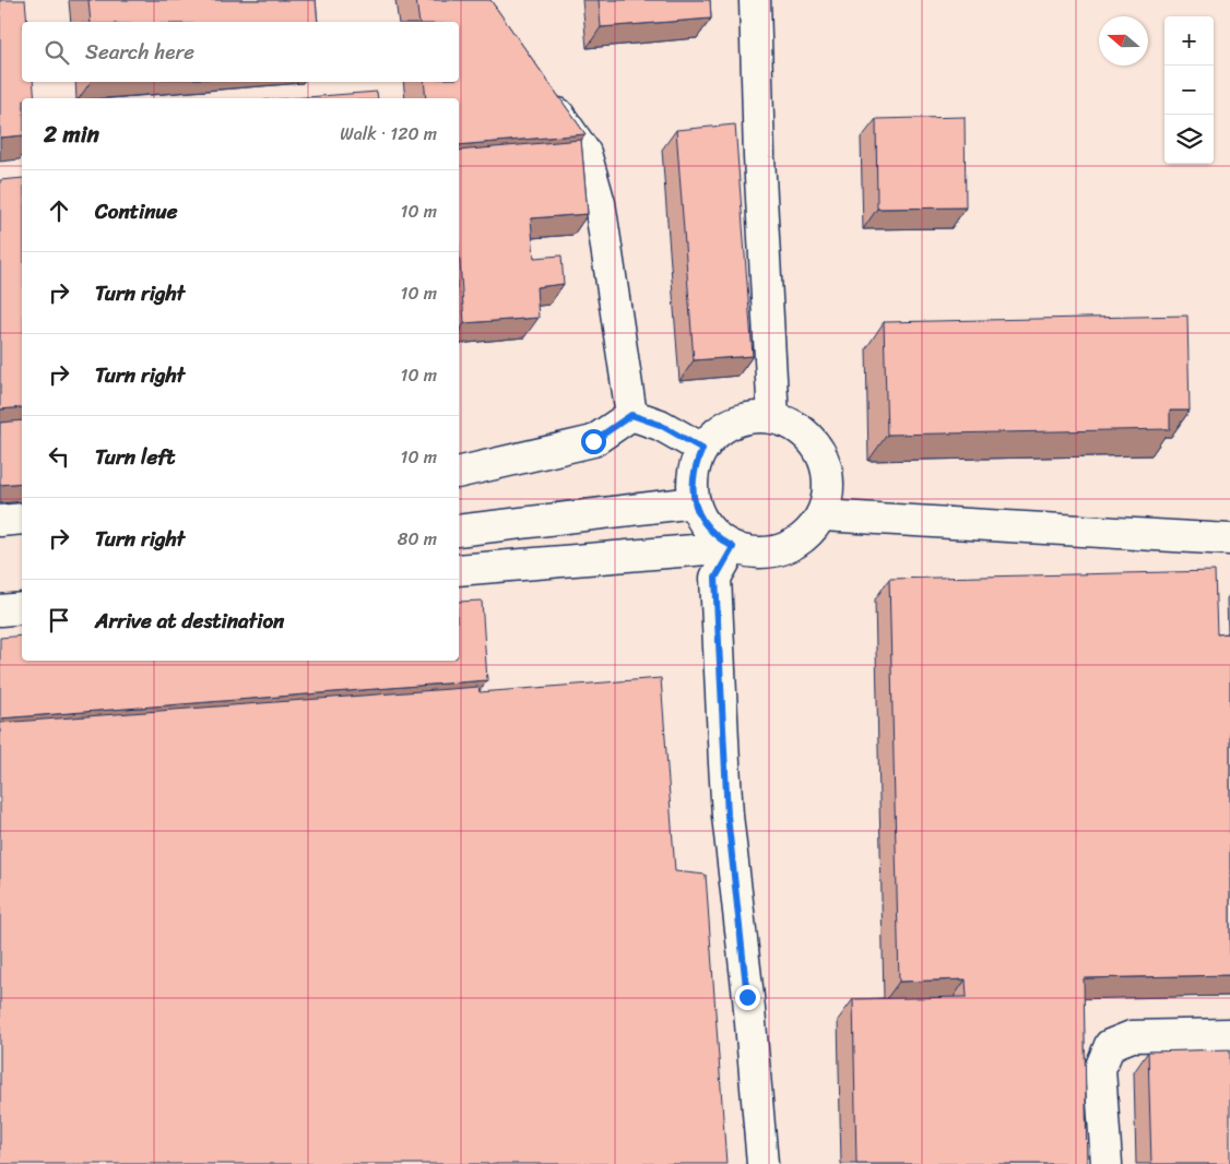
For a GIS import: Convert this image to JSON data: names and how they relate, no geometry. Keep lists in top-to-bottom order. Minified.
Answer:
{"north":"left","page":{"map_buttons":["+","−"],"search":"Search here","heading":["2 min","Walk · 120 m"],"list":[["Continue","10 m"],["Turn right","10 m"],["Turn right","10 m"],["Turn left","10 m"],["Turn right","80 m"],"Arrive at destination"]}}
